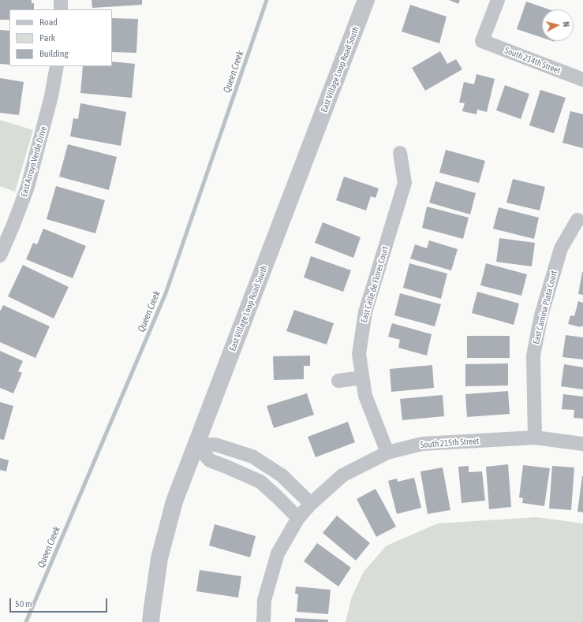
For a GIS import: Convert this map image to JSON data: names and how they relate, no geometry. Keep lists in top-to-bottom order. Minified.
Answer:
{"streets":{"street":["South 214th Street","East Village Loop Road South","East Arroyo Verde Drive","East Calle de Flores Court","East Camina Plata Court","South 215th Street"]},"crossings":[["East Calle de Flores Court","South 215th Street"],["East Camina Plata Court","South 215th Street"]],"water":["Queen Creek"],"legend":["Road","Park","Building"],"scale_bar":"50 m","north":"right"}
